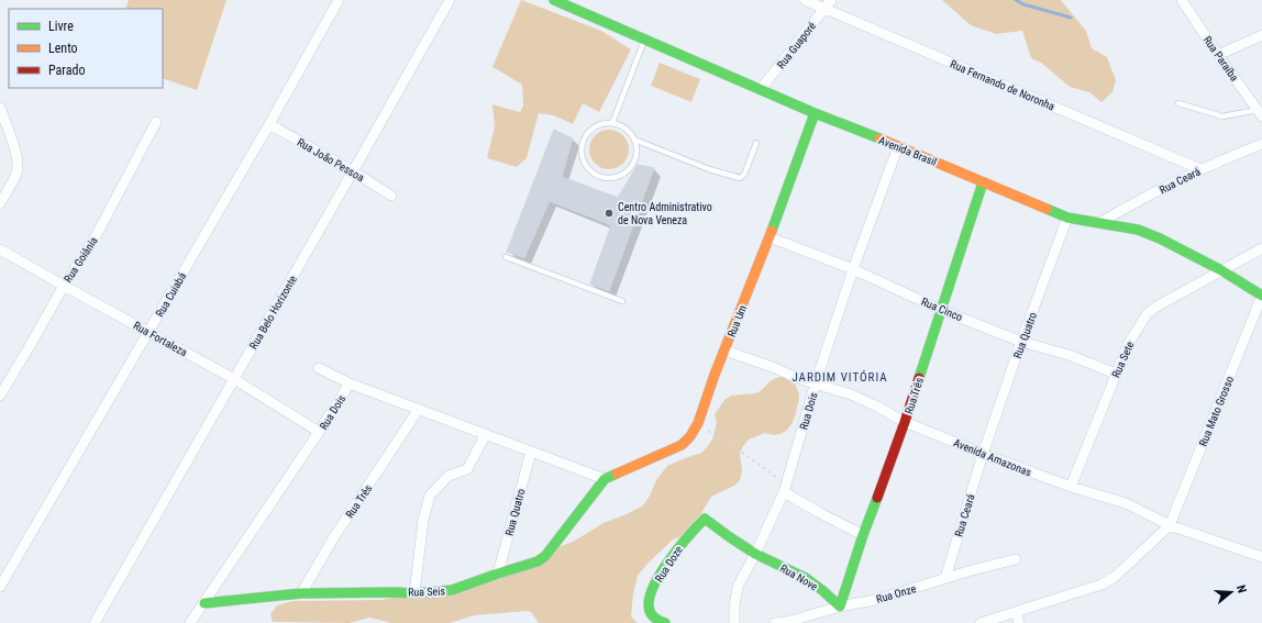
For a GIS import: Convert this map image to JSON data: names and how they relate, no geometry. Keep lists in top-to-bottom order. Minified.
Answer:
{"streets":{"street":["Rua Guaporé","Rua Paraíba","Rua Fernando de Noronha","Avenida Brasil","Rua João Pessoa","Rua Ceará","Rua Goiânia","Rua Cuiabá","Rua Cinco","Rua Belo Horizonte","Rua Um","Rua Quatro","Rua Fortaleza","Rua Sete","Rua Três","Rua Dois","Rua Mato Grosso","Avenida Amazonas","Rua Doze","Rua Nove","Rua Seis","Rua Onze"]},"crossings":[["Rua Guaporé","Rua Fernando de Noronha"],["Rua Guaporé","Avenida Brasil"],["Rua Fernando de Noronha","Rua Ceará"],["Avenida Brasil","Rua Ceará"],["Avenida Brasil","Rua Um"],["Avenida Brasil","Rua Quatro"],["Avenida Brasil","Rua Sete"],["Avenida Brasil","Rua Três"],["Avenida Brasil","Rua Dois"],["Avenida Brasil","Rua Mato Grosso"],["Rua João Pessoa","Rua Cuiabá"],["Rua João Pessoa","Rua Belo Horizonte"],["Rua Ceará","Rua Quatro"],["Rua Ceará","Avenida Amazonas"],["Rua Ceará","Rua Onze"],["Rua Goiânia","Rua Fortaleza"],["Rua Cuiabá","Rua Fortaleza"],["Rua Cinco","Rua Um"],["Rua Cinco","Rua Quatro"],["Rua Cinco","Rua Sete"],["Rua Cinco","Rua Três"],["Rua Cinco","Rua Dois"],["Rua Belo Horizonte","Rua Fortaleza"],["Rua Um","Rua Dois"],["Rua Um","Avenida Amazonas"],["Rua Um","Rua Seis"],["Rua Quatro","Rua Dois"],["Rua Quatro","Avenida Amazonas"],["Rua Quatro","Rua Seis"],["Rua Fortaleza","Rua Dois"],["Rua Sete","Avenida Amazonas"],["Rua Três","Rua Dois"],["Rua Três","Avenida Amazonas"],["Rua Três","Rua Nove"],["Rua Três","Rua Seis"],["Rua Três","Rua Onze"],["Rua Dois","Avenida Amazonas"],["Rua Dois","Rua Nove"],["Rua Dois","Rua Seis"],["Rua Mato Grosso","Avenida Amazonas"],["Rua Doze","Rua Nove"],["Rua Nove","Rua Onze"]],"districts":["JARDIM VITÓRIA"],"places":["Centro Administrativo de Nova Veneza"],"legend":["Livre","Lento","Parado"],"north":"right"}
